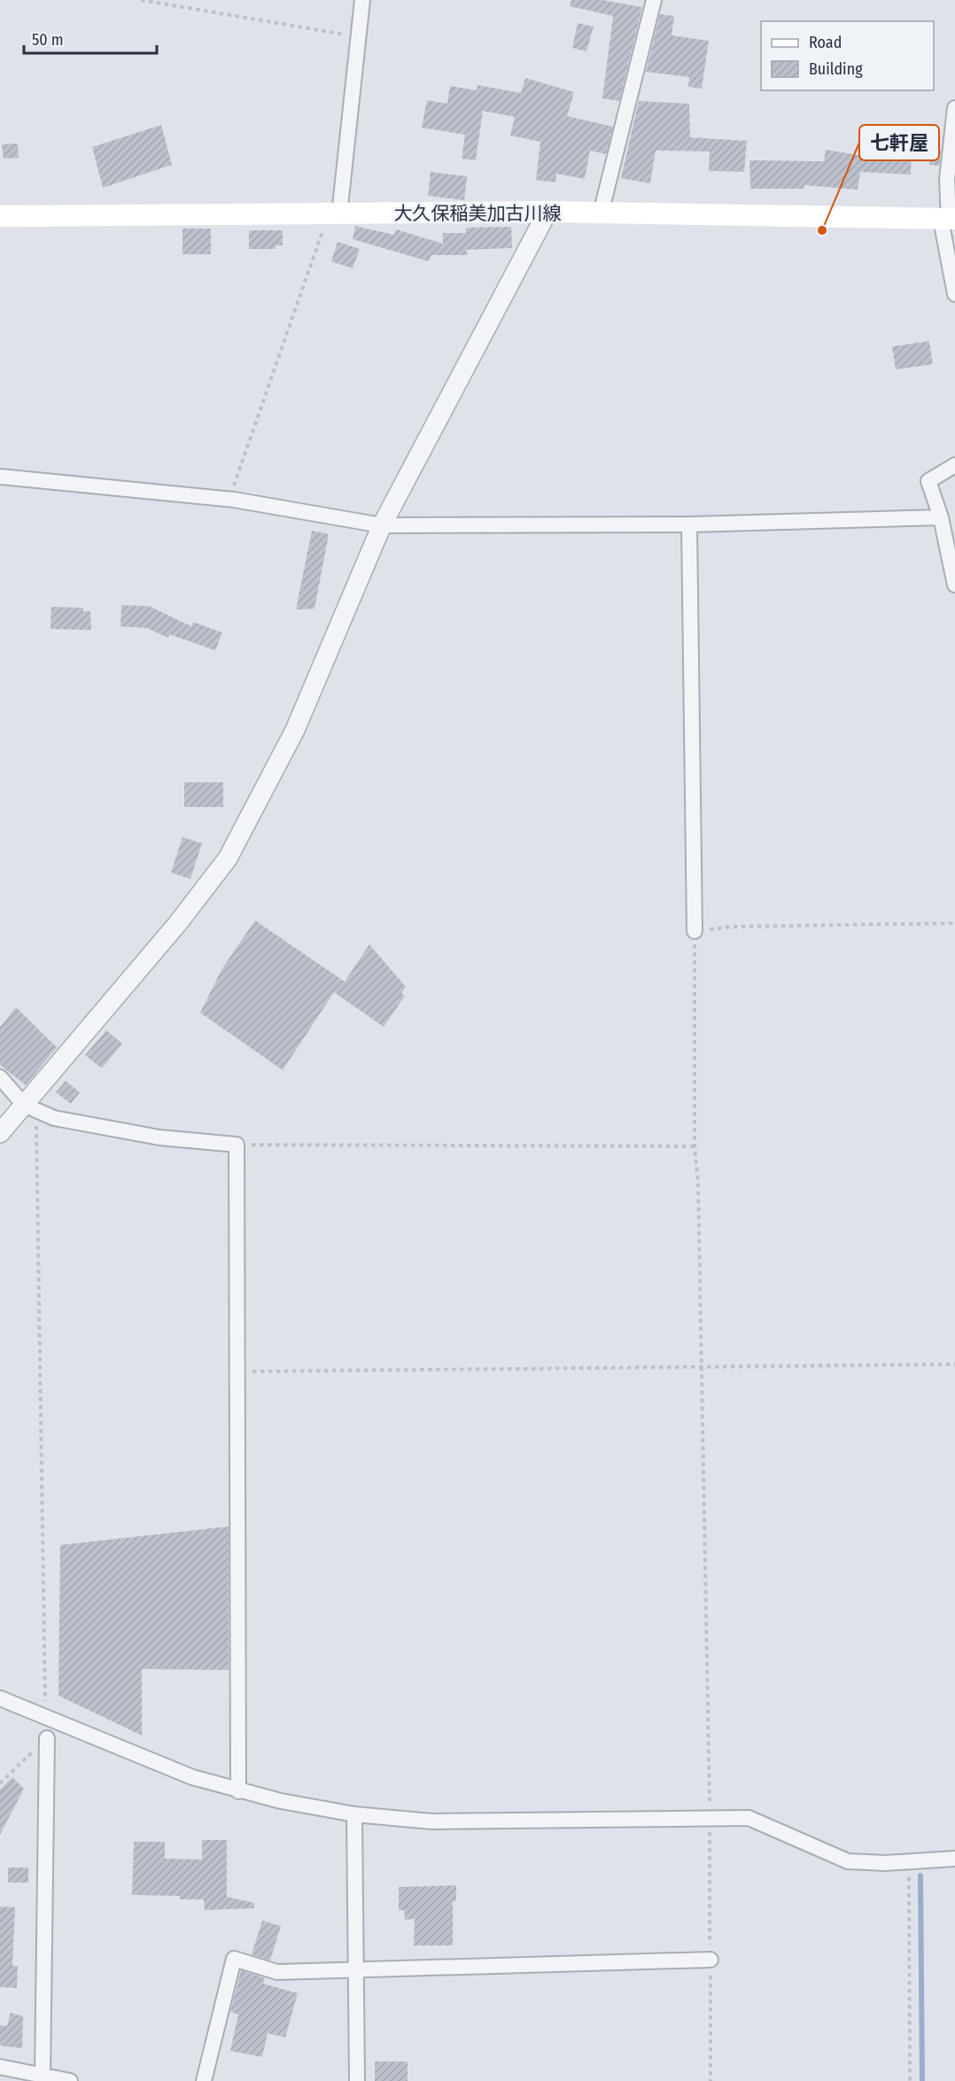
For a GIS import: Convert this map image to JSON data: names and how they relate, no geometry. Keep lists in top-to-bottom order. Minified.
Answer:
{"streets":{"main road":["大久保稲美加古川線"]},"places":["七軒屋"],"legend":["Road","Building"],"scale_bar":"50 m"}
